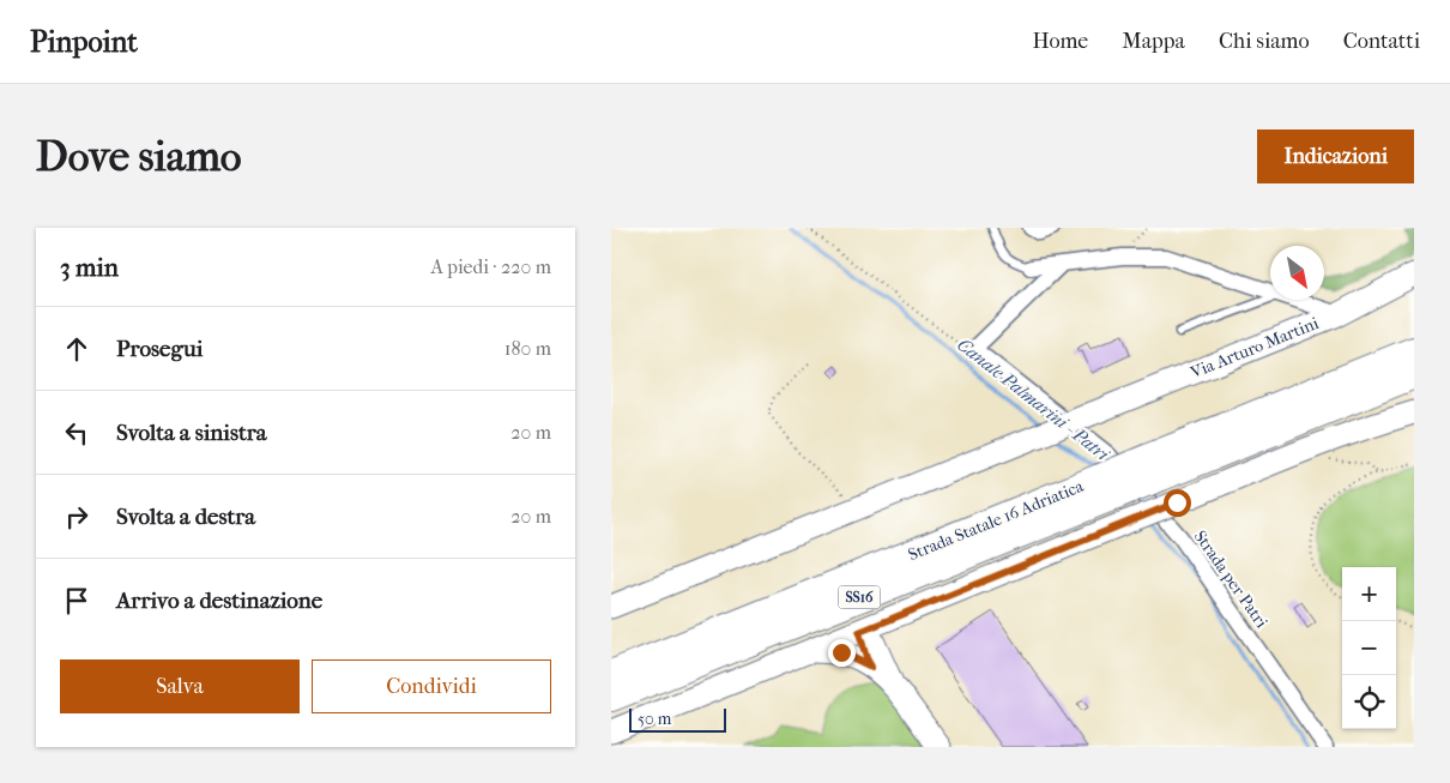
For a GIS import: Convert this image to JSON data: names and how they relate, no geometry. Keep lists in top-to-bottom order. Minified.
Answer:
{"streets":{"highway":["Strada Statale 16 Adriatica","SS16"],"street":["Via Arturo Martini","Strada per Patri"]},"water":["Canale Palmarini - Patri"],"scale_bar":"50 m","north":"bottom right","page":{"header":"Pinpoint","nav":["Home","Mappa","Chi siamo","Contatti"],"buttons":["Indicazioni",["Salva","Condividi"]],"title":"Dove siamo","heading":["3 min","A piedi · 220 m"],"list":[["Prosegui","180 m"],["Svolta a sinistra","20 m"],["Svolta a destra","20 m"],"Arrivo a destinazione"],"map_buttons":["+","−"],"scale":"50 m"}}
